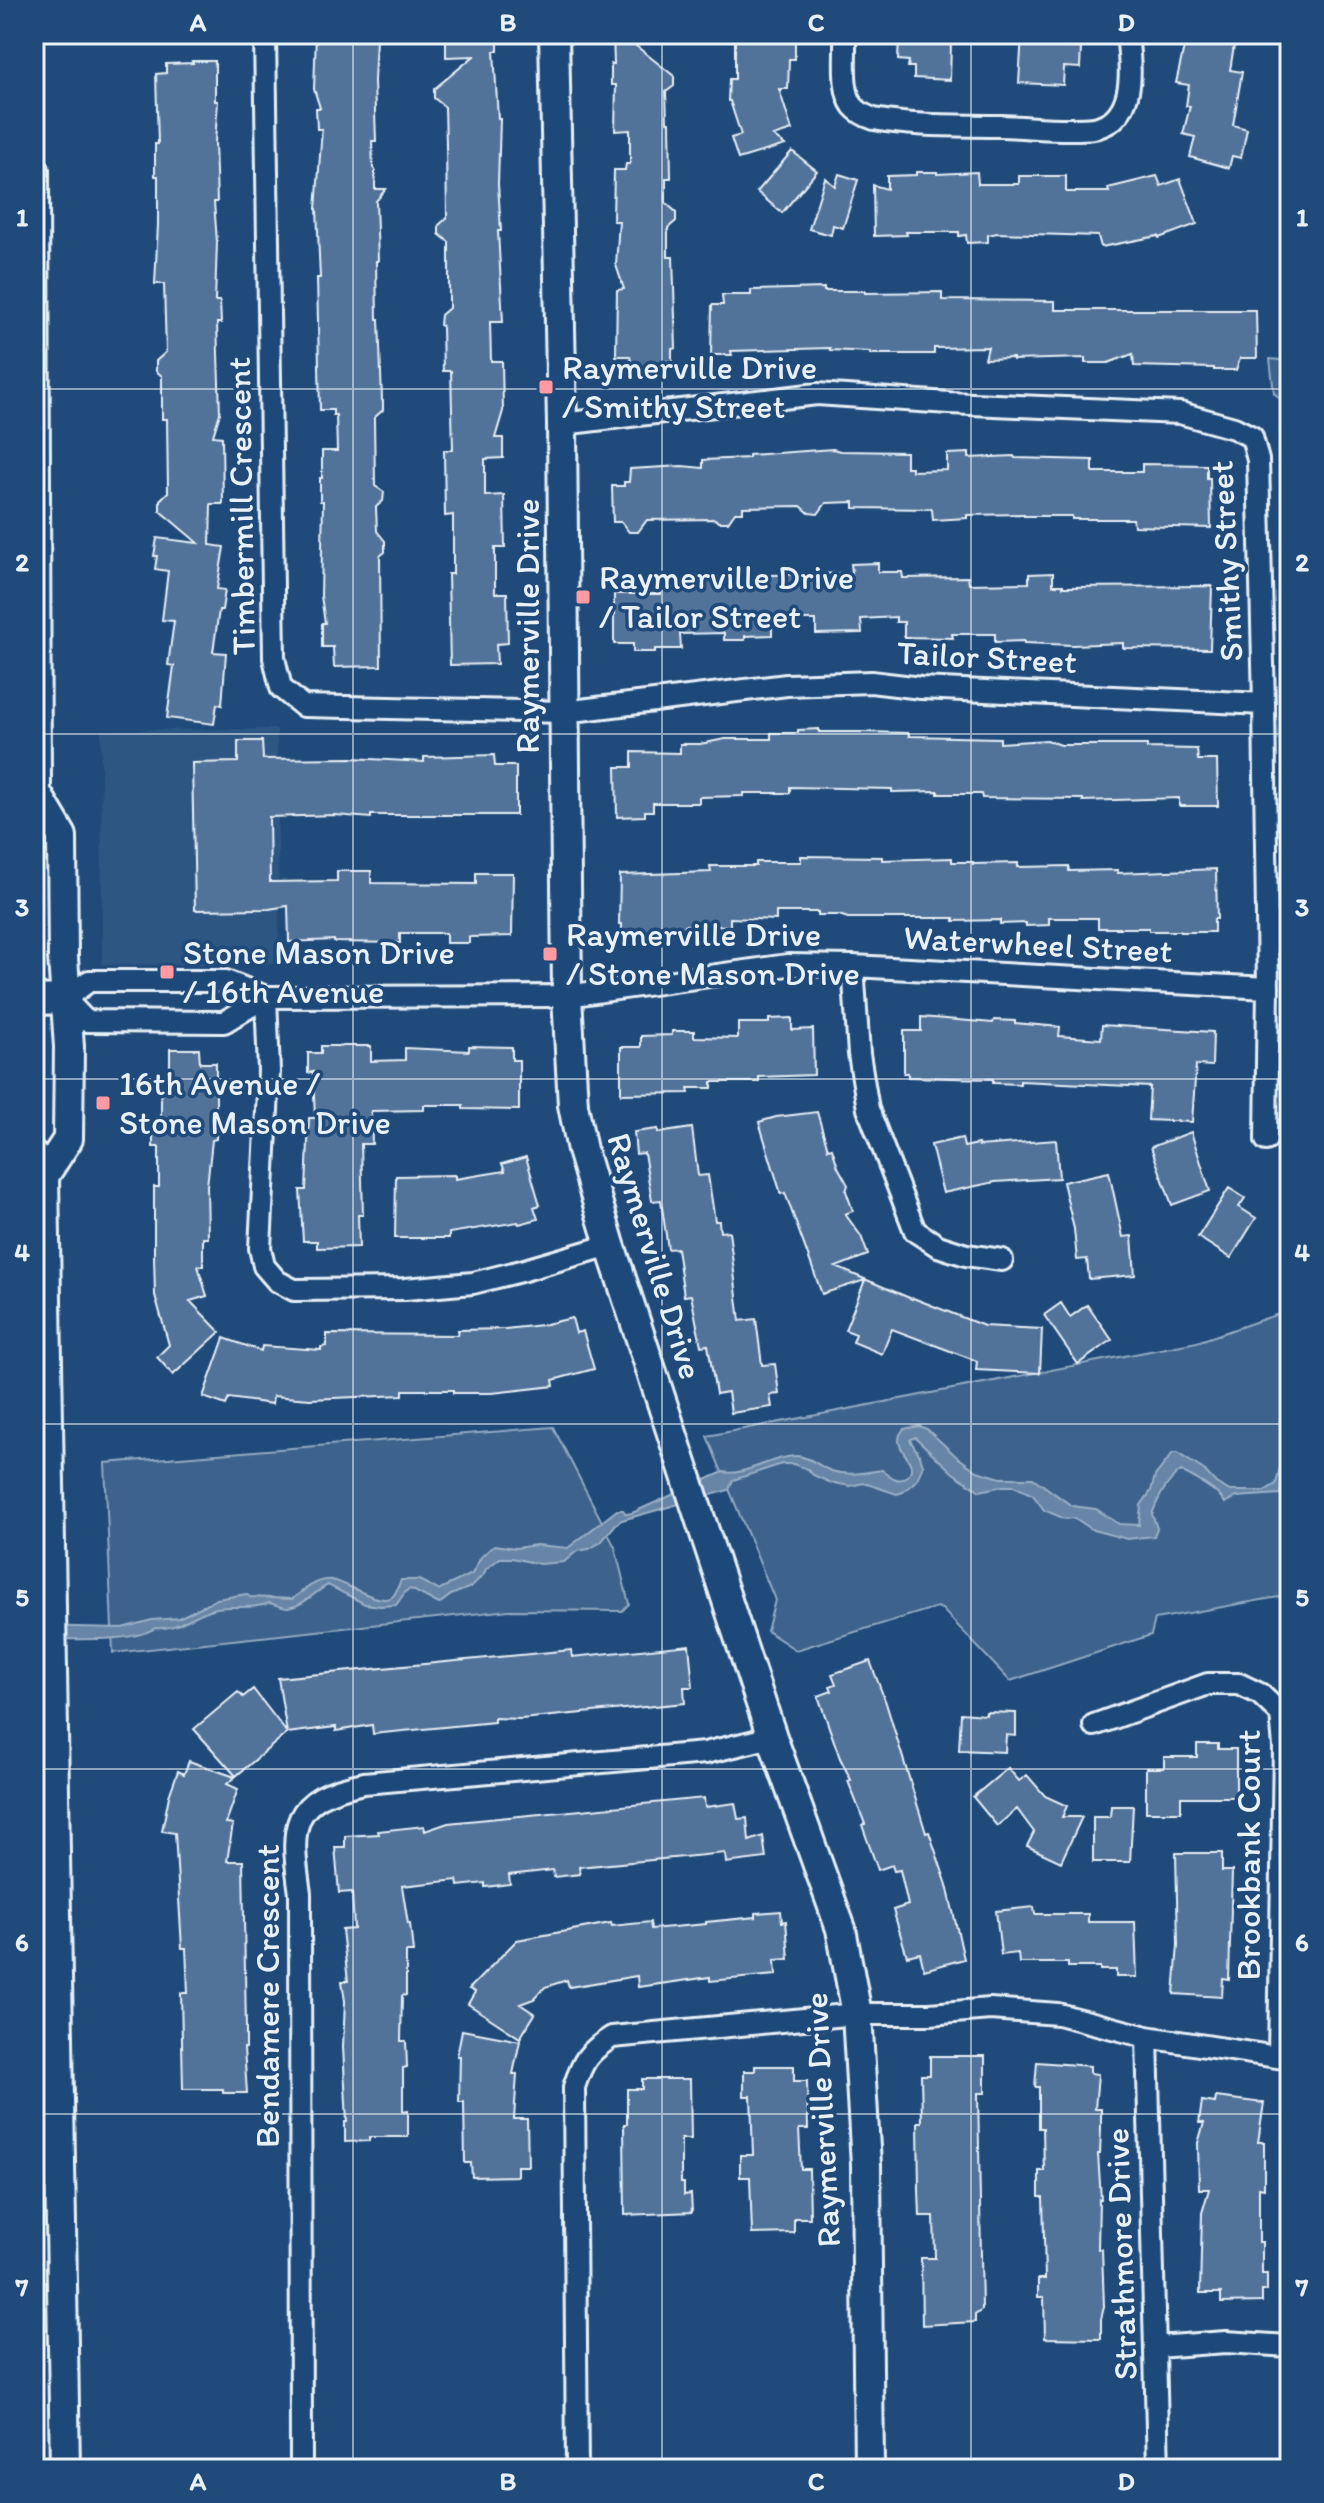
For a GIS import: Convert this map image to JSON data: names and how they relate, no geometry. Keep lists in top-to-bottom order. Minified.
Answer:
{"streets":{"street":["Timbermill Crescent","Smithy Street","Raymerville Drive","Tailor Street","Waterwheel Street","Brookbank Court","Bendamere Crescent","Strathmore Drive"]},"crossings":[["Timbermill Crescent","Raymerville Drive"],["Timbermill Crescent","Tailor Street"],["Smithy Street","Raymerville Drive"],["Smithy Street","Tailor Street"],["Smithy Street","Waterwheel Street"],["Raymerville Drive","Tailor Street"],["Raymerville Drive","Waterwheel Street"],["Raymerville Drive","Bendamere Crescent"]],"places":{"transit":["Raymerville Drive / Smithy Street","Raymerville Drive / Tailor Street","Raymerville Drive / Stone Mason Drive","Stone Mason Drive / 16th Avenue","16th Avenue / Stone Mason Drive"]},"grid":{"columns":["A","B","C","D"],"rows":["1","2","3","4","5","6","7"]}}
